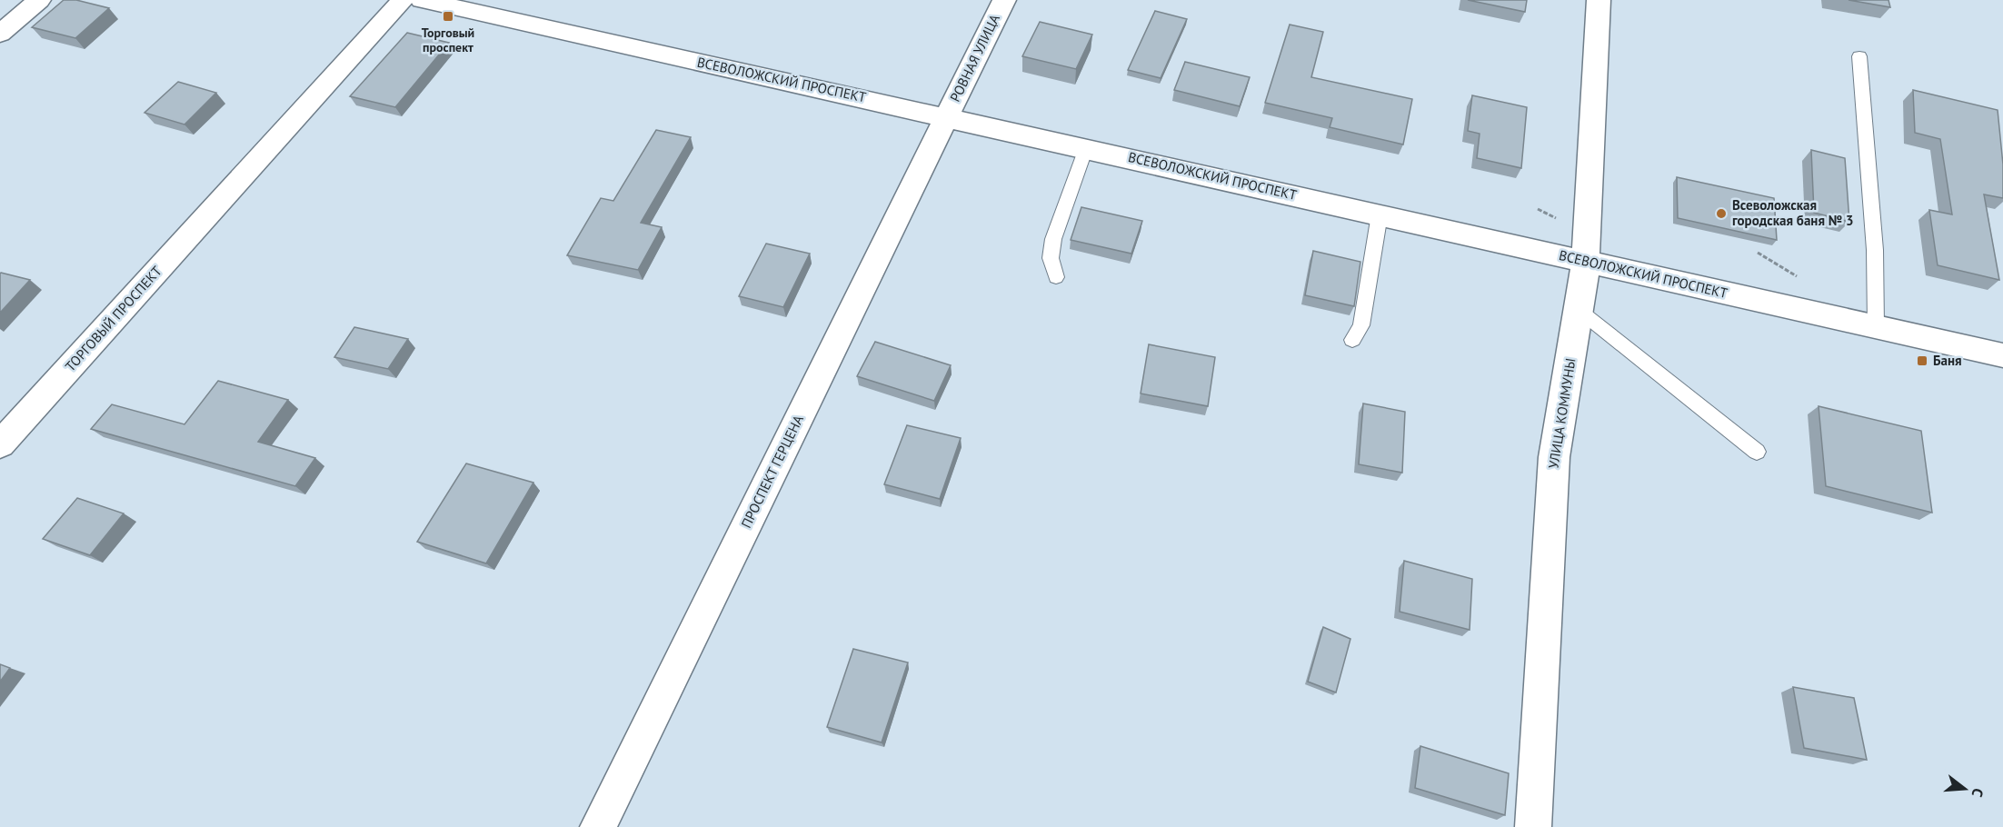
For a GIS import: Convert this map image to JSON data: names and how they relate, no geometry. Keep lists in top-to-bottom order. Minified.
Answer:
{"streets":{"street":["РОВНАЯ УЛИЦА","ВСЕВОЛОЖСКИЙ ПРОСПЕКТ","ТОРГОВЫЙ ПРОСПЕКТ","УЛИЦА КОММУНЫ","ПРОСПЕКТ ГЕРЦЕНА"]},"crossings":[["РОВНАЯ УЛИЦА","ВСЕВОЛОЖСКИЙ ПРОСПЕКТ"],["РОВНАЯ УЛИЦА","ПРОСПЕКТ ГЕРЦЕНА"],["ВСЕВОЛОЖСКИЙ ПРОСПЕКТ","УЛИЦА КОММУНЫ"],["ВСЕВОЛОЖСКИЙ ПРОСПЕКТ","ПРОСПЕКТ ГЕРЦЕНА"]],"places":{"transit":["Торговый проспект","Баня"],"other":["Всеволожская городская баня № 3"]},"north":"right"}
